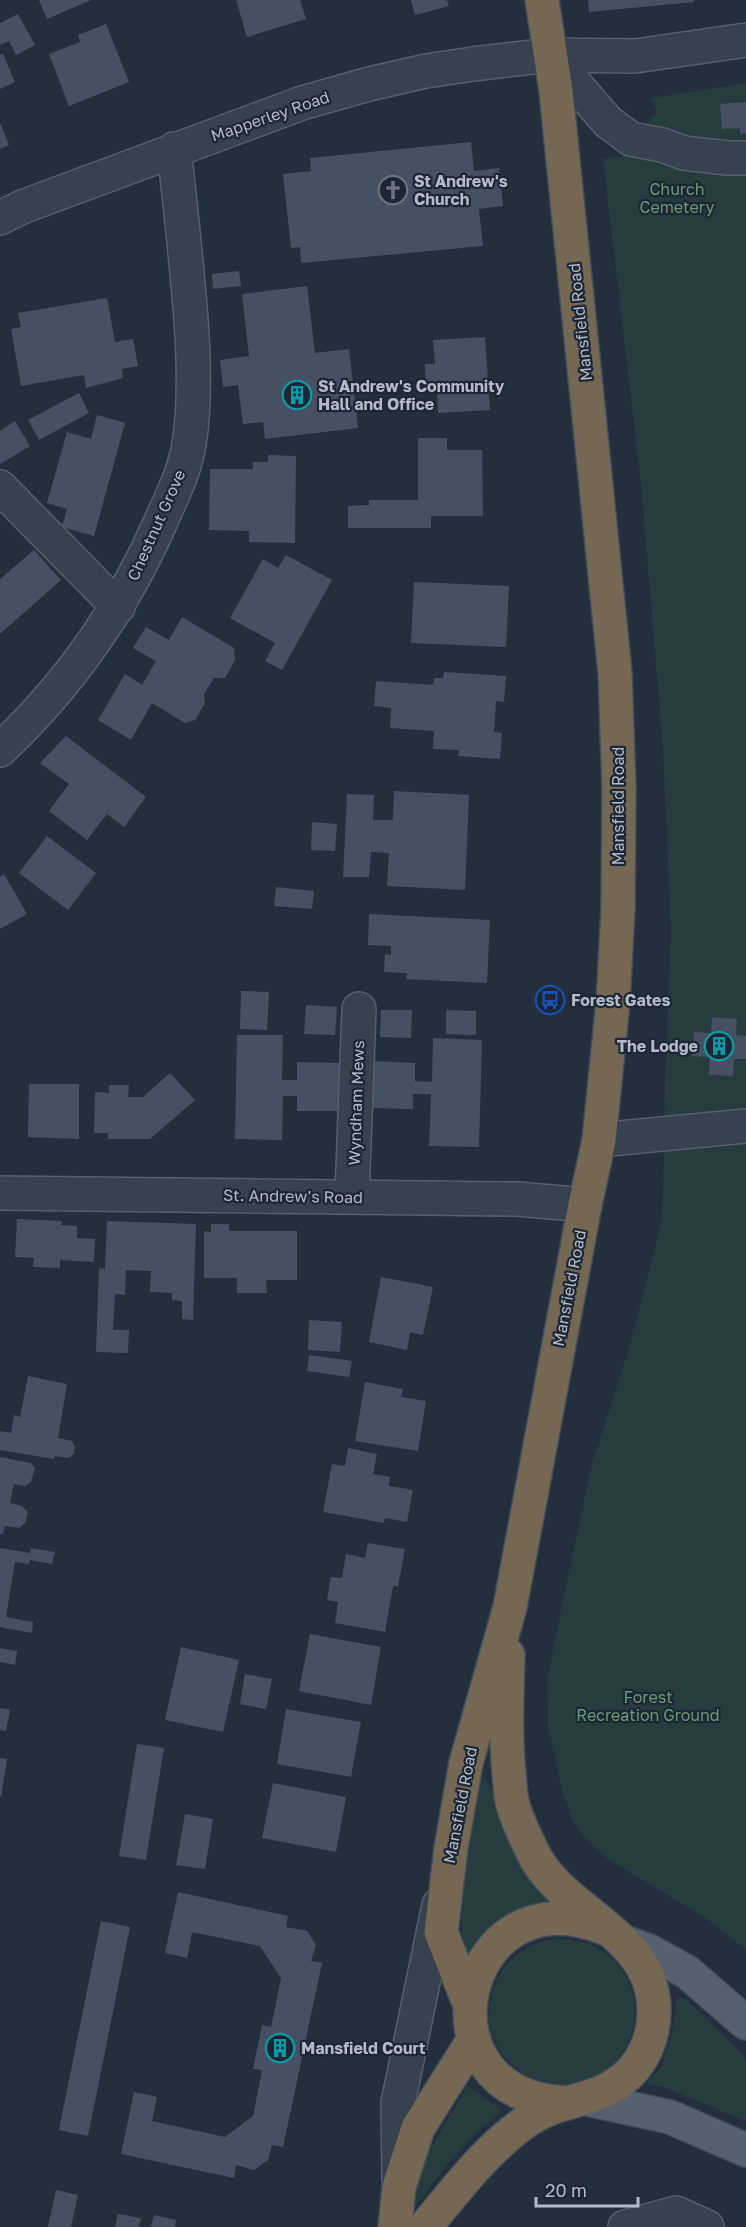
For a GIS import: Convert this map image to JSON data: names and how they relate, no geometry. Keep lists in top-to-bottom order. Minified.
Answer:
{"streets":{"highway":["Mansfield Road"],"street":["Mapperley Road","Chestnut Grove","Wyndham Mews","St. Andrew's Road"]},"crossings":[["Mapperley Road","Mansfield Road"],["Mapperley Road","Chestnut Grove"],["Mansfield Road","St. Andrew's Road"],["Wyndham Mews","St. Andrew's Road"]],"parks":["Church Cemetery","Forest Recreation Ground"],"places":{"church":["St Andrew's Church"],"building":["St Andrew's Community Hall and Office","The Lodge","Mansfield Court"],"bus stop":["Forest Gates"]},"scale_bar":"20 m"}
